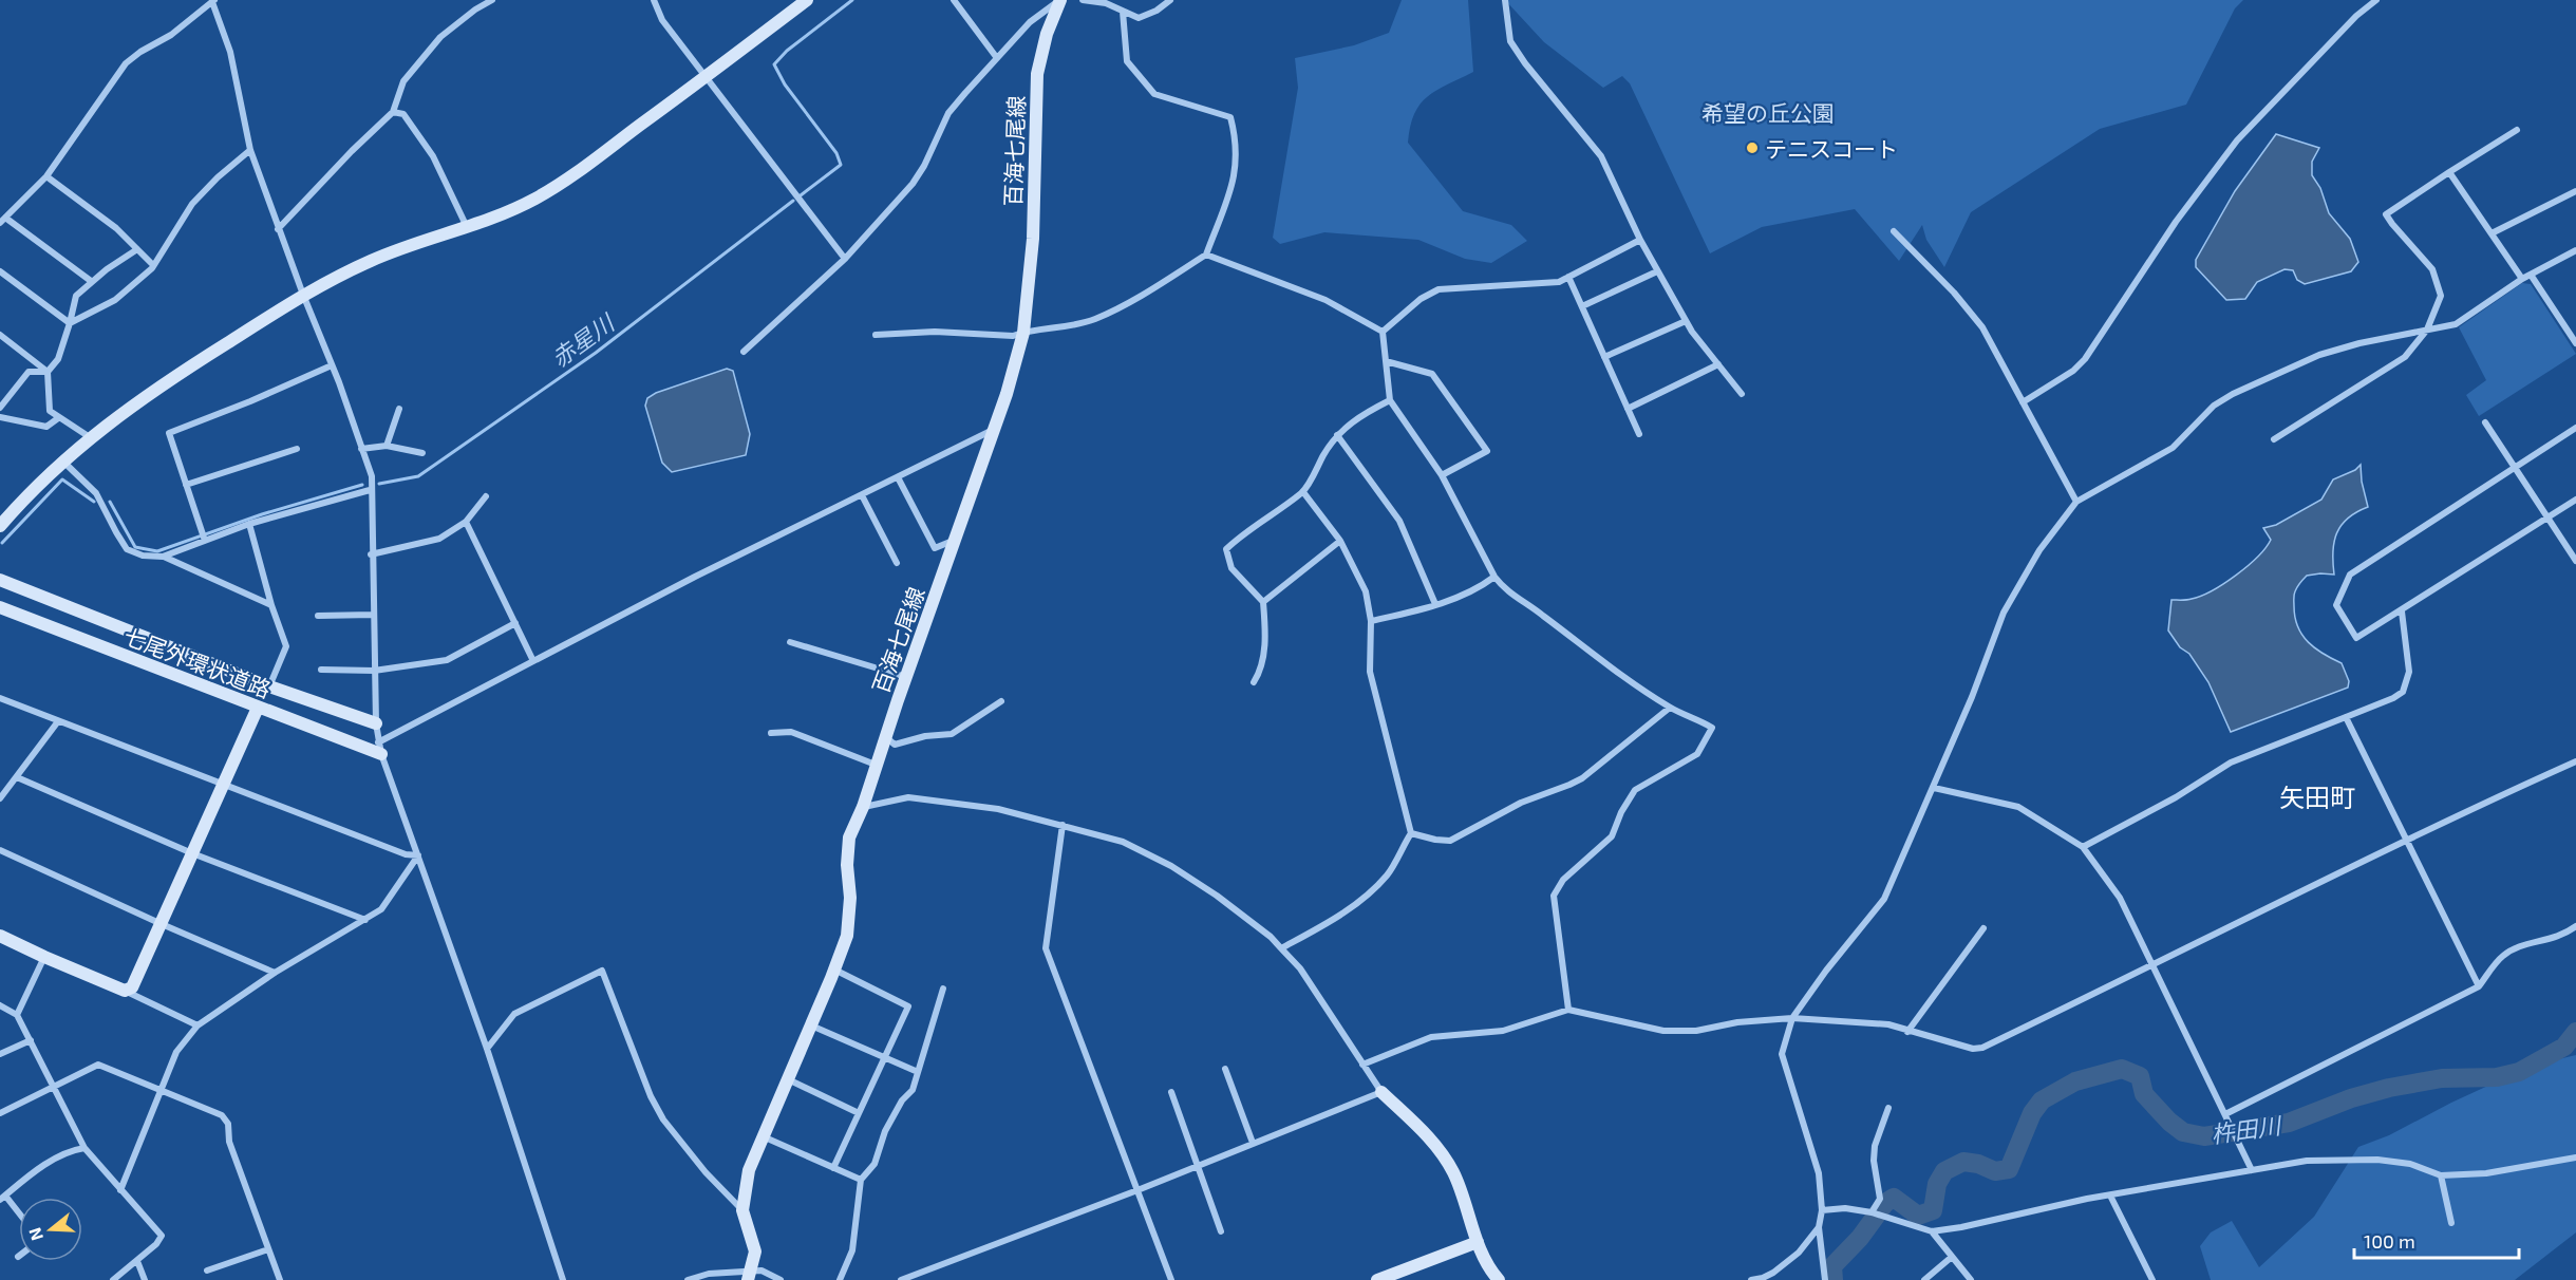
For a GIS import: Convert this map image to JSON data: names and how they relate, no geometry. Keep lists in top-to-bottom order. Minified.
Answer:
{"streets":{"street":["百海七尾線","七尾外環状道路"]},"districts":["矢田町"],"water":["赤星川","杵田川"],"parks":["希望の丘公園"],"places":["テニスコート"],"scale_bar":"100 m","north":"left"}
